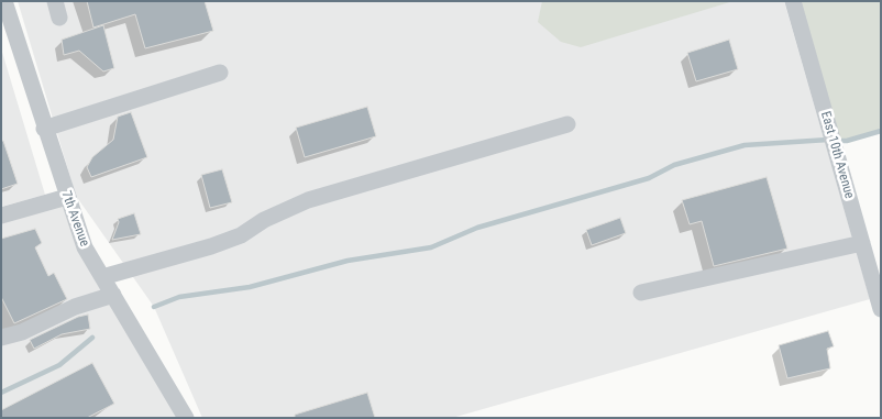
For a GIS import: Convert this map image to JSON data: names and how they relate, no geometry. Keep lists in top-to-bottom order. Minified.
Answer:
{"streets":{"street":["East 10th Avenue","7th Avenue"]}}
